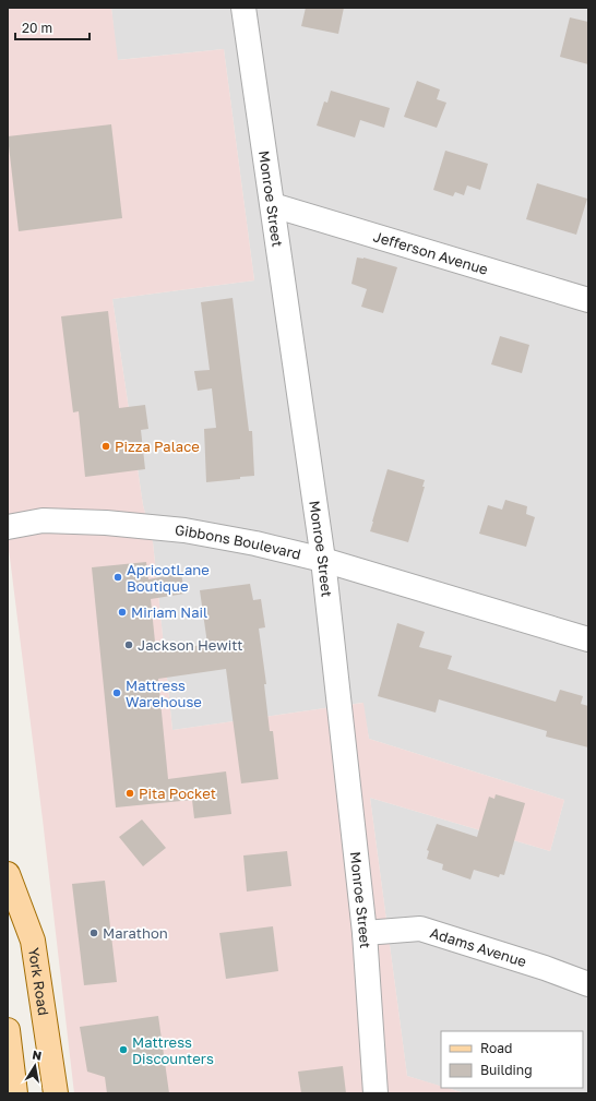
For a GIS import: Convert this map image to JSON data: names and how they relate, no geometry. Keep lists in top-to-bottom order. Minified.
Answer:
{"streets":{"main road":["York Road"],"street":["Monroe Street","Jefferson Avenue","Gibbons Boulevard","Adams Avenue"]},"crossings":[["Monroe Street","Jefferson Avenue"],["Monroe Street","Gibbons Boulevard"],["Monroe Street","Adams Avenue"]],"places":["Pizza Palace","ApricotLane Boutique","Miriam Nail","Jackson Hewitt","Mattress Warehouse","Pita Pocket","Marathon","Mattress Discounters"],"legend":["Road","Building"],"scale_bar":"20 m","north":"top"}
